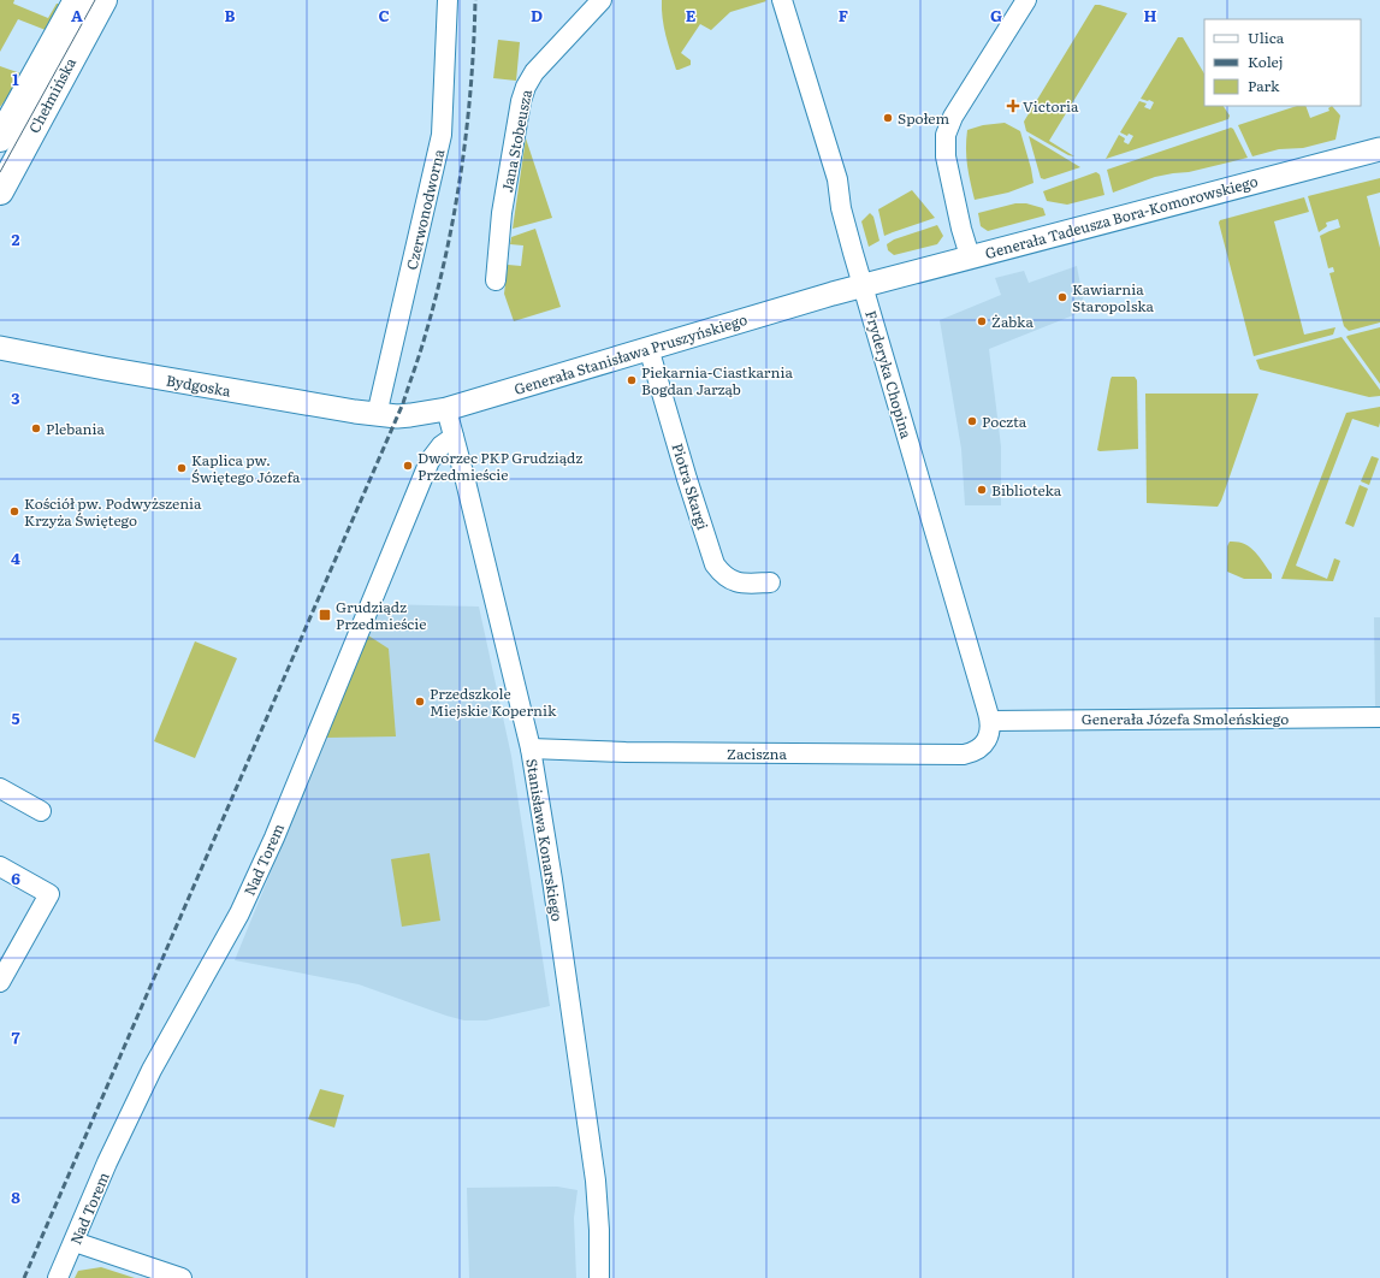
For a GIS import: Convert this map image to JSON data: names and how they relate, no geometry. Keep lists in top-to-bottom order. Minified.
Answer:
{"streets":{"main road":["Chełmińska"],"street":["Jana Stobeusza","Czerwonodworna","Generała Tadeusza Bora-Komorowskiego","Generała Stanisława Pruszyńskiego","Fryderyka Chopina","Bydgoska","Piotra Skargi","Generała Józefa Smoleńskiego","Zaciszna","Stanisława Konarskiego","Nad Torem"]},"crossings":[["Czerwonodworna","Generała Stanisława Pruszyńskiego"],["Czerwonodworna","Bydgoska"],["Generała Tadeusza Bora-Komorowskiego","Generała Stanisława Pruszyńskiego"],["Generała Tadeusza Bora-Komorowskiego","Fryderyka Chopina"],["Generała Stanisława Pruszyńskiego","Fryderyka Chopina"],["Generała Stanisława Pruszyńskiego","Bydgoska"],["Generała Stanisława Pruszyńskiego","Piotra Skargi"],["Generała Stanisława Pruszyńskiego","Stanisława Konarskiego"],["Fryderyka Chopina","Generała Józefa Smoleńskiego"],["Fryderyka Chopina","Zaciszna"],["Generała Józefa Smoleńskiego","Zaciszna"],["Zaciszna","Stanisława Konarskiego"],["Stanisława Konarskiego","Nad Torem"]],"places":{"health":["Victoria"],"other":["Społem","Kawiarnia Staropolska","Żabka","Piekarnia-Ciastkarnia Bogdan Jarząb","Poczta","Plebania","Dworzec PKP Grudziądz Przedmieście","Kaplica pw. Świętego Józefa","Biblioteka","Kościół pw. Podwyższenia Krzyża Świętego","Przedszkole Miejskie Kopernik"],"transit":["Grudziądz Przedmieście"]},"legend":["Ulica","Kolej","Park"],"grid":{"columns":["A","B","C","D","E","F","G","H"],"rows":["1","2","3","4","5","6","7","8"]}}
